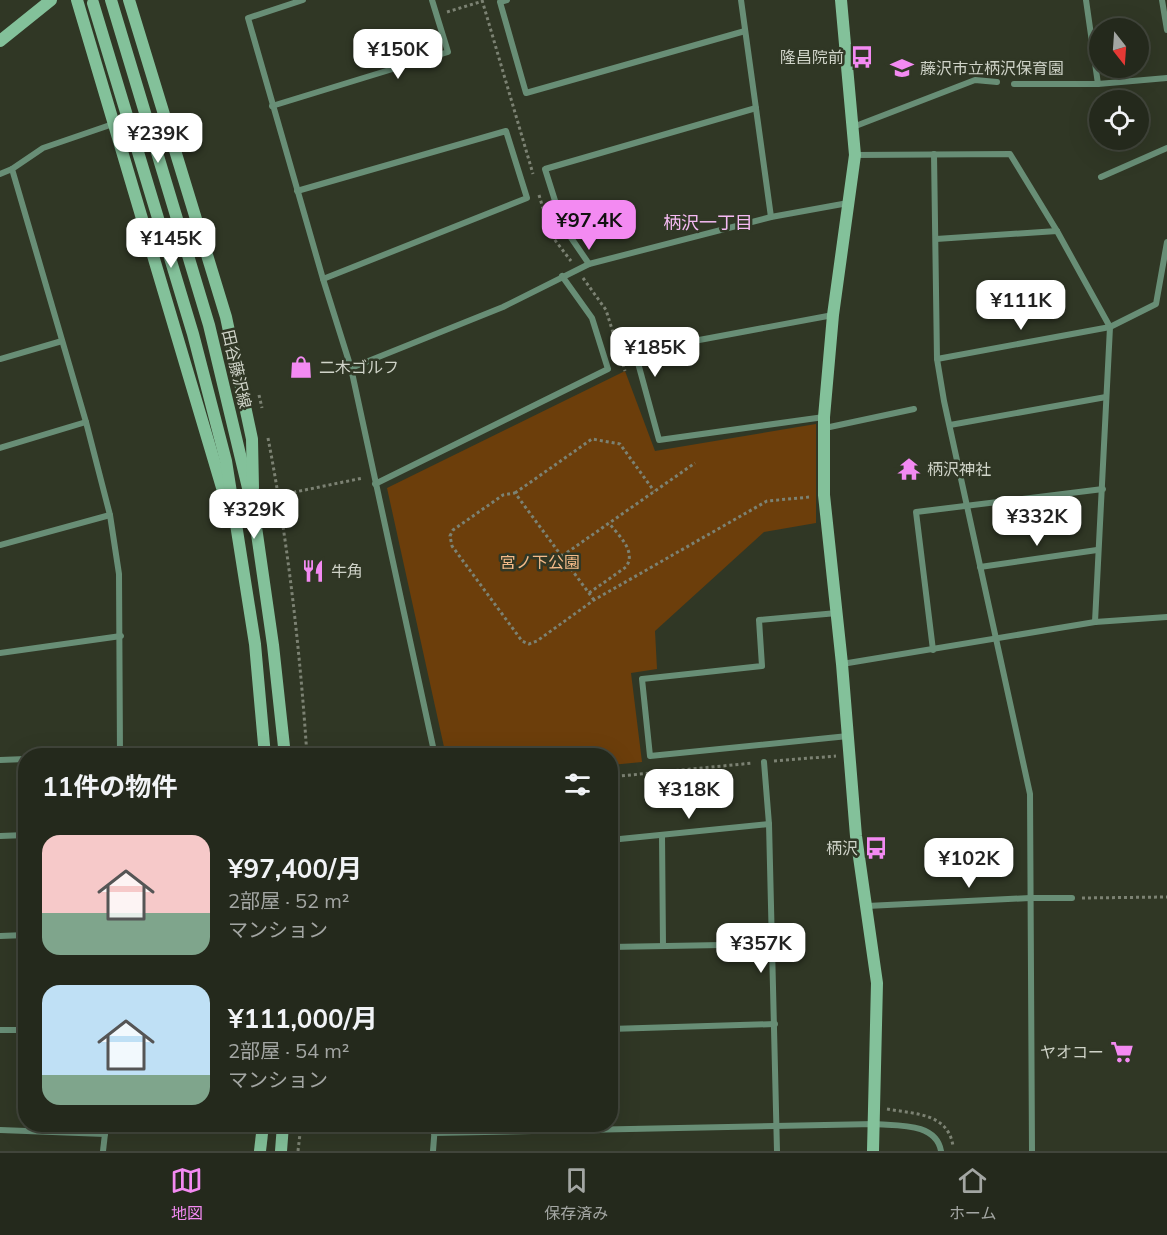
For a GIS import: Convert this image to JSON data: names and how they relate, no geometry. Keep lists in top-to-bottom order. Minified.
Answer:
{"streets":{"main road":["田谷藤沢線"]},"districts":["柄沢一丁目"],"parks":["宮ノ下公園"],"places":{"bus stop":["隆昌院前","柄沢"],"school or university":["藤沢市立柄沢保育園"],"shop":["二木ゴルフ"],"temple":["柄沢神社"],"restaurant":["牛角"],"supermarket":["ヤオコー"]},"north":"bottom","page":{"price":["¥150K","¥239K","¥97.4K","¥145K","¥111K","¥185K","¥329K","¥332K","¥318K","¥102K","¥357K"],"heading":"11件の物件","list":[{"name":"¥97,400/月","note":"2部屋 · 52 m² · マンション"},{"name":"¥111,000/月","note":"2部屋 · 54 m² · マンション"}],"tabs":["地図","保存済み","ホーム"]}}
